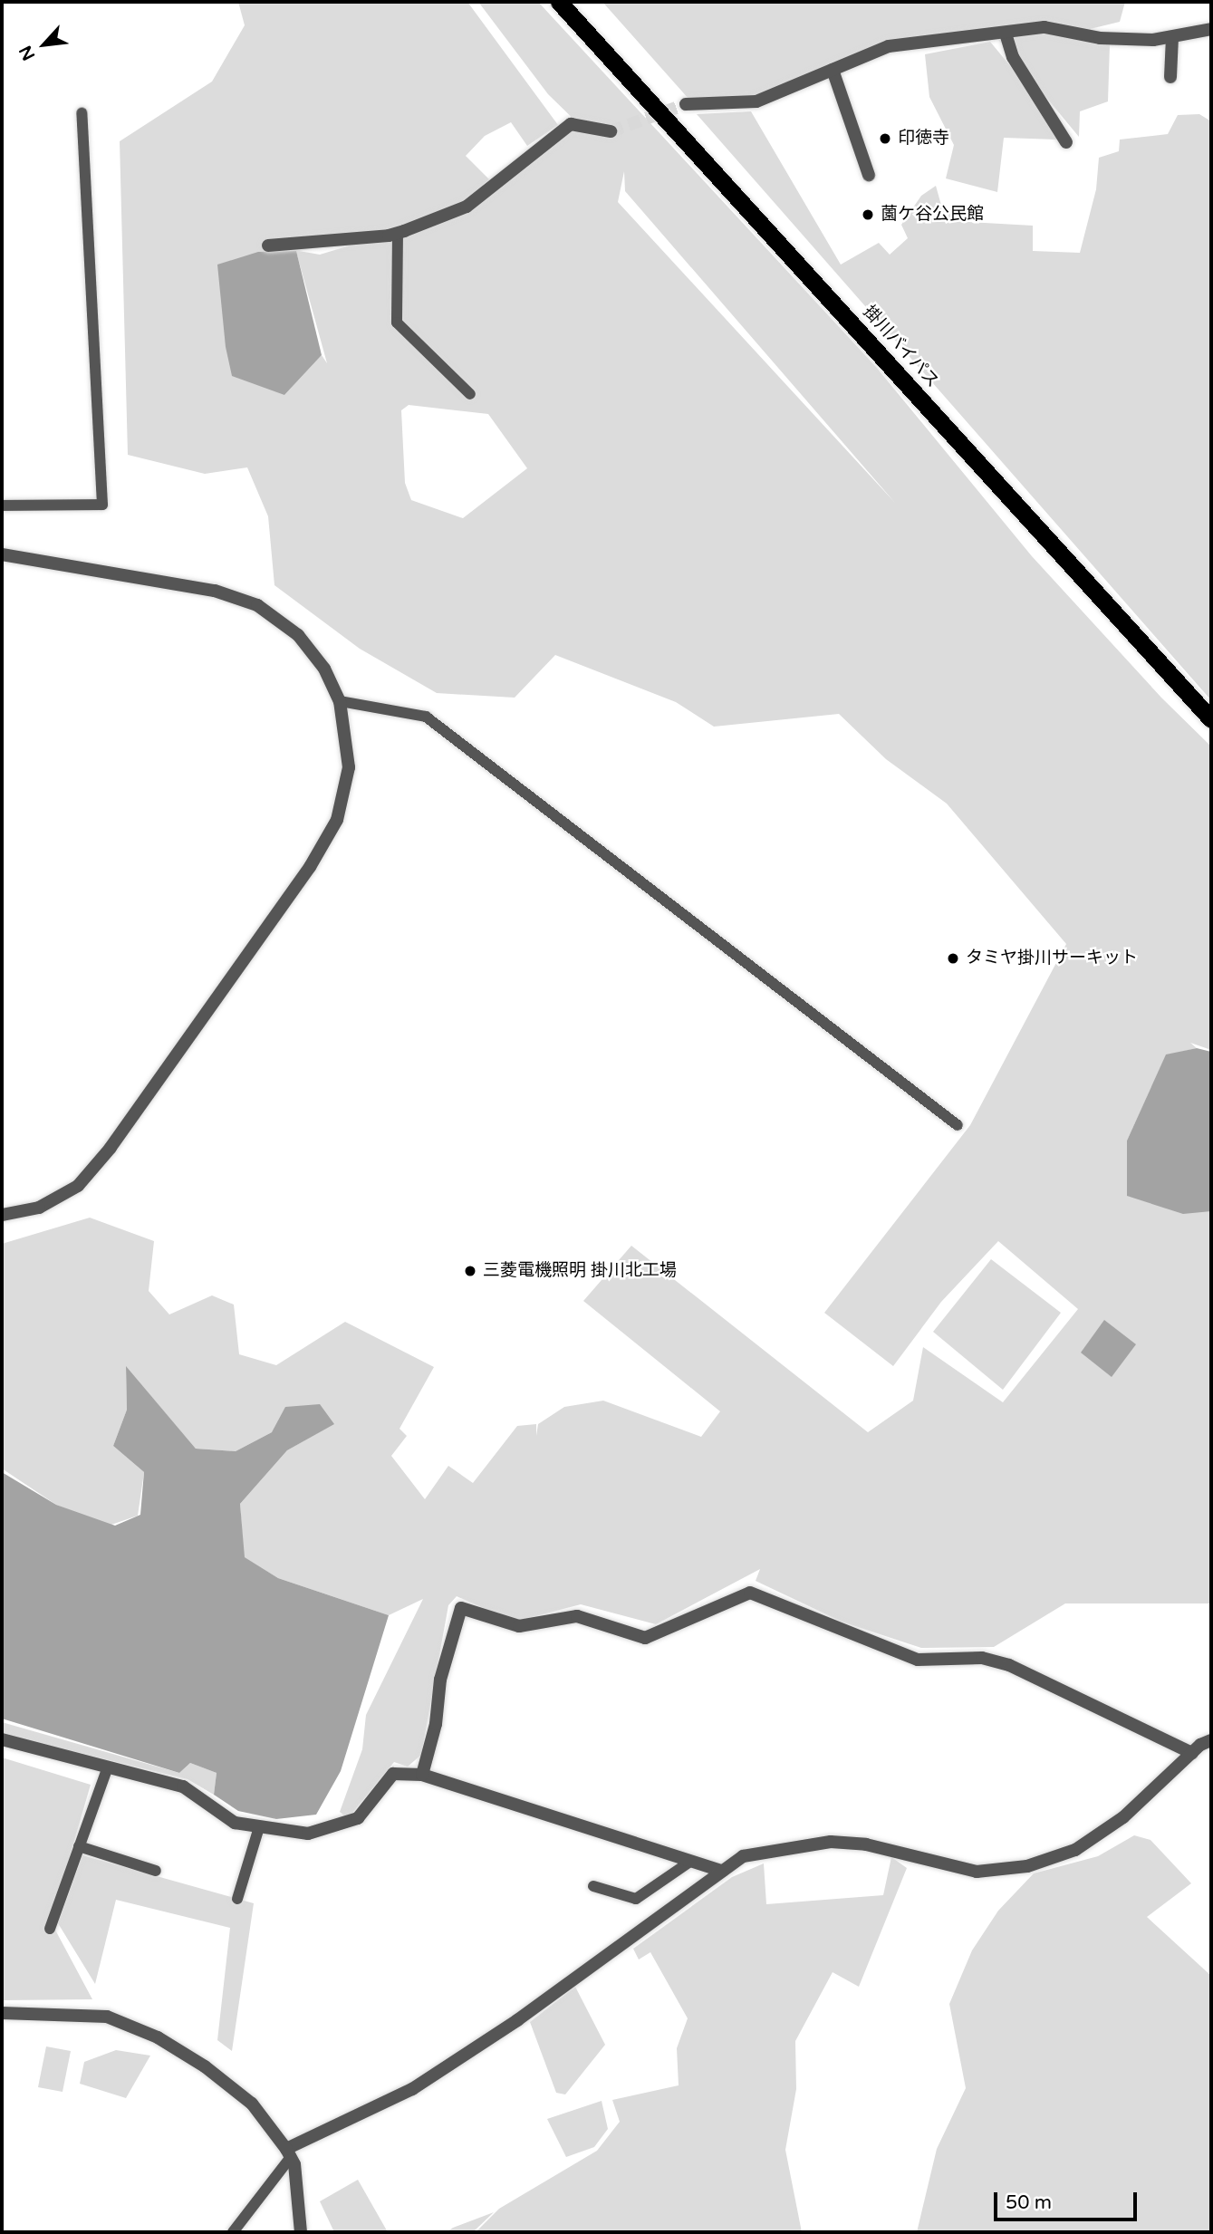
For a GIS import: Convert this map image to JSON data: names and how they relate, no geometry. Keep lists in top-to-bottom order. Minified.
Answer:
{"streets":{"highway":["掛川バイパス"]},"places":["印徳寺","薗ケ谷公民館","タミヤ掛川サーキット","三菱電機照明 掛川北工場"],"scale_bar":"50 m","north":"bottom left"}
